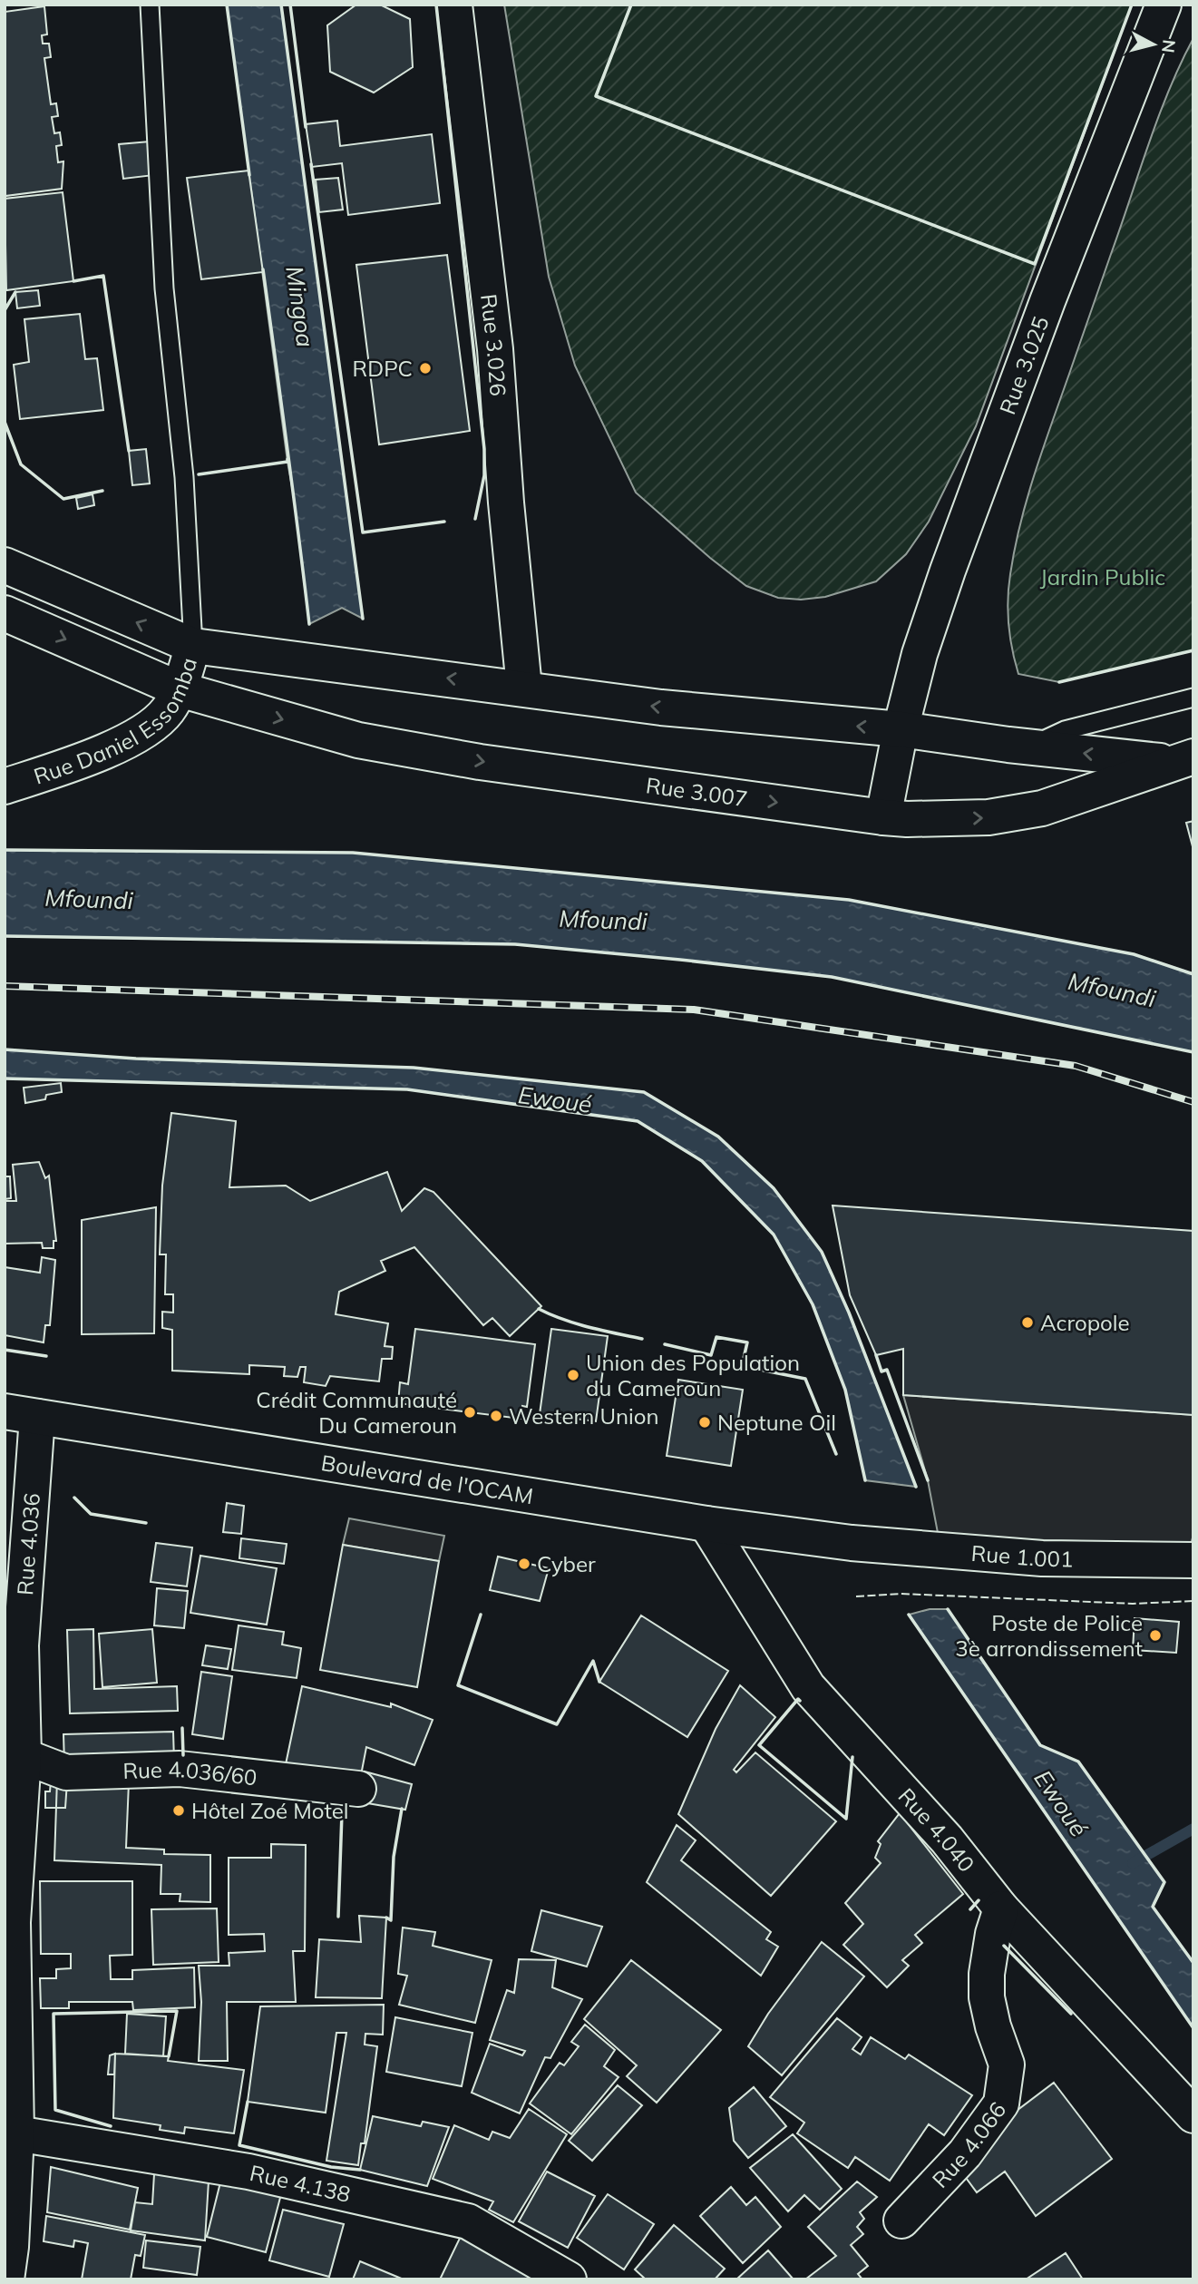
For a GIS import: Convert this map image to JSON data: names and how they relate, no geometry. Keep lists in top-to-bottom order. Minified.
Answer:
{"streets":{"main road":["Rue 3.026","Rue 3.025","Rue Daniel Essomba","Rue 3.007","Boulevard de l'OCAM","Rue 4.036","Rue 1.001","Rue 4.036/60","Rue 4.040","Rue 4.066","Rue 4.138"]},"crossings":[["Rue 3.026","Rue 3.007"],["Rue 3.025","Rue 3.007"],["Rue Daniel Essomba","Rue 3.007"],["Boulevard de l'OCAM","Rue 4.036"],["Boulevard de l'OCAM","Rue 1.001"],["Boulevard de l'OCAM","Rue 4.040"],["Rue 4.036","Rue 4.036/60"],["Rue 4.036","Rue 4.138"],["Rue 4.040","Rue 4.066"]],"water":["Mingoa","Mfoundi","Ewoué"],"parks":["Jardin Public"],"places":["RDPC","Acropole","Union des Population du Cameroun","Crédit Communauté Du Cameroun","Western Union","Neptune Oil","Cyber","Poste de Police 3è arrondissement","Hôtel Zoé Motel"],"north":"right"}
